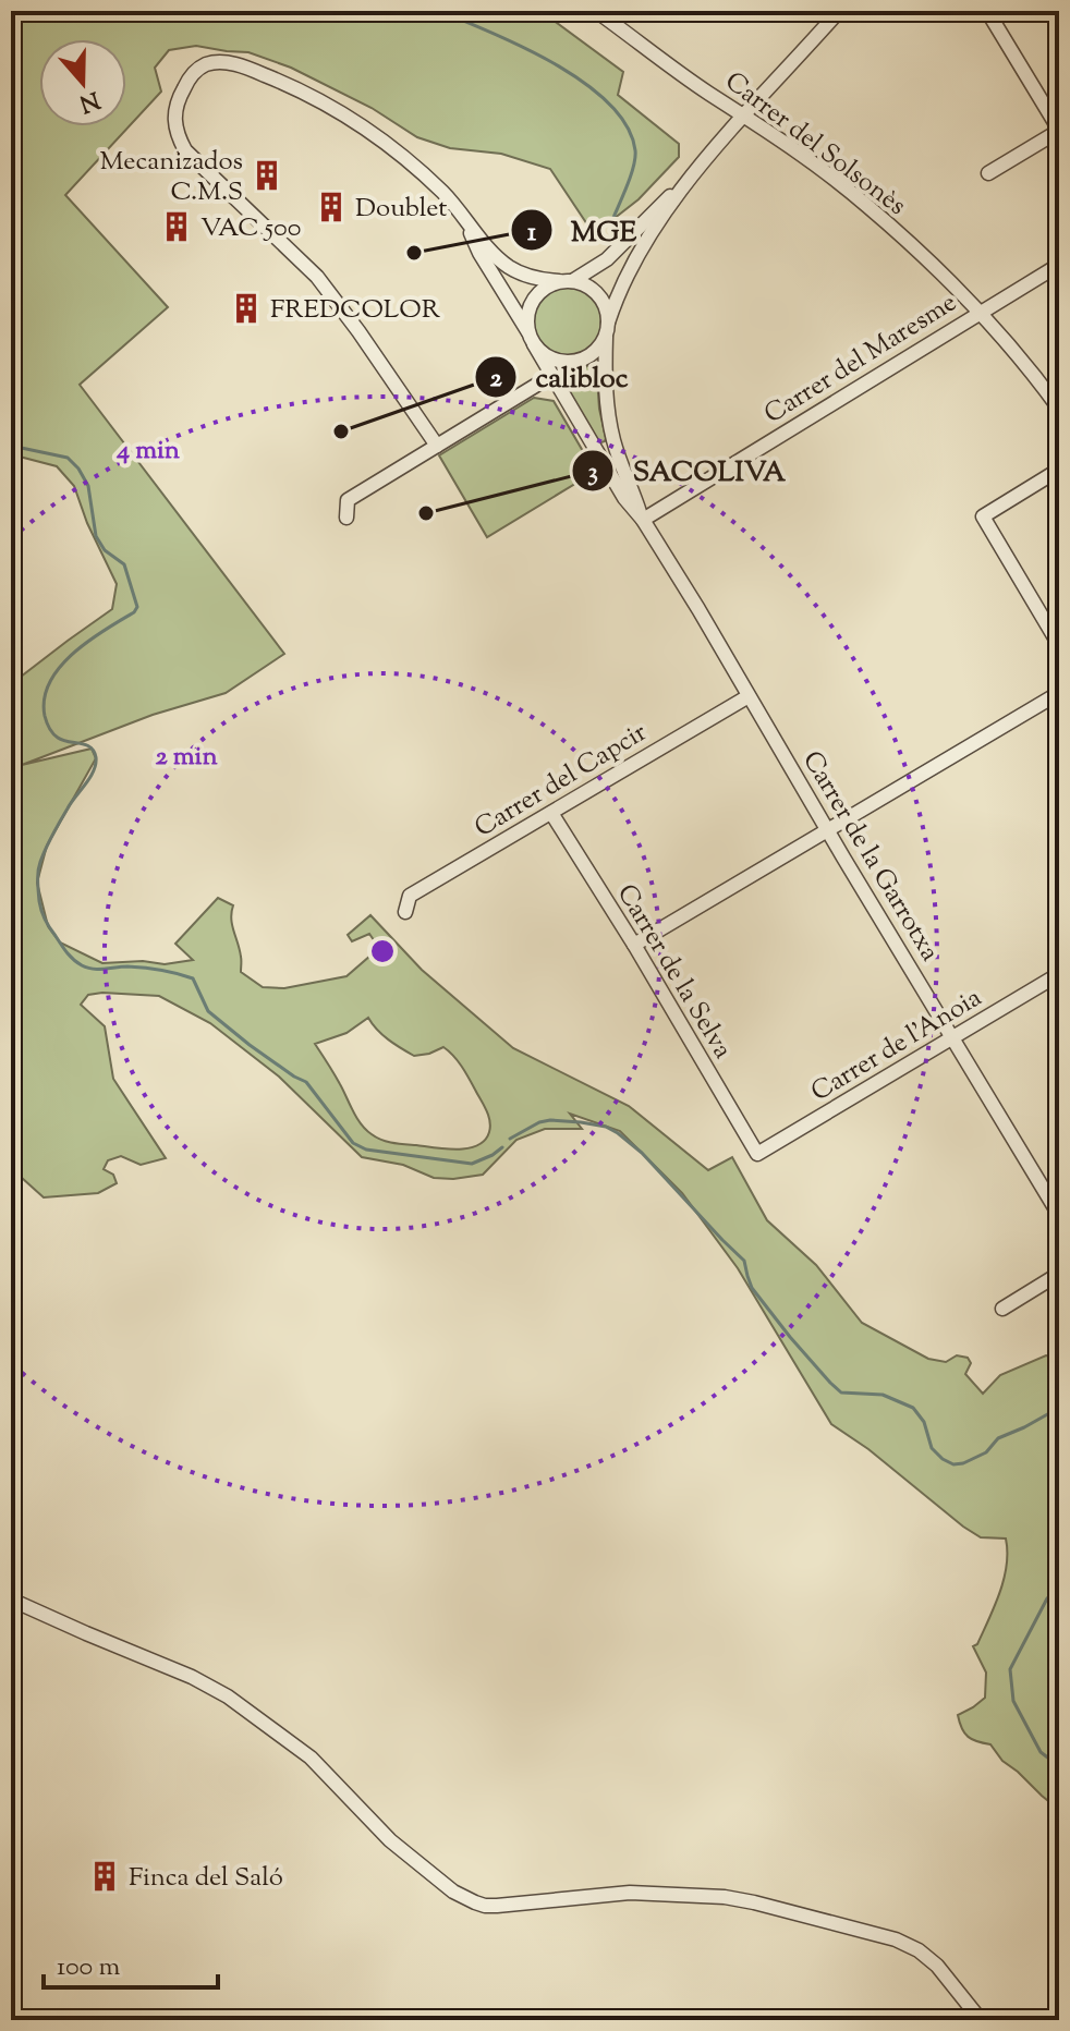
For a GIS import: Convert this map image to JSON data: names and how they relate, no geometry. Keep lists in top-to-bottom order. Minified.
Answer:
{"streets":{"street":["Carrer del Solsonès","Carrer del Maresme","Carrer del Capcir","Carrer de la Garrotxa","Carrer de la Selva","Carrer de l'Anoia"]},"crossings":[["Carrer del Solsonès","Carrer del Maresme"],["Carrer del Maresme","Carrer de la Garrotxa"],["Carrer del Capcir","Carrer de la Garrotxa"],["Carrer del Capcir","Carrer de la Selva"],["Carrer de la Garrotxa","Carrer de l'Anoia"],["Carrer de la Selva","Carrer de l'Anoia"]],"places":{"building":["Mecanizados C.M.S","Doublet","VAC 500","FREDCOLOR","Finca del Saló"],"other":["MGE","calibloc","SACOLIVA"]},"scale_bar":"100 m","north":"bottom","rings":["4 min","2 min"]}
